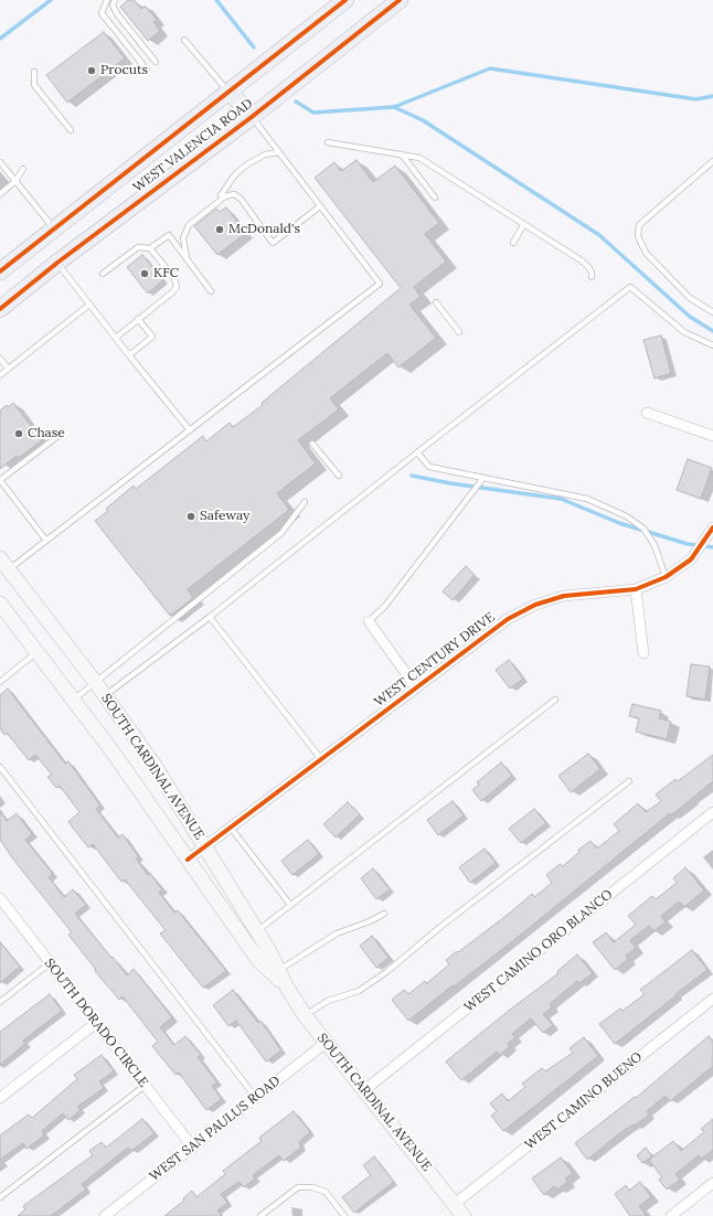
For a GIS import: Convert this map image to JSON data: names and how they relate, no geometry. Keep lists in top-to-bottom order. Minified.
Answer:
{"streets":{"main road":["WEST VALENCIA ROAD","SOUTH CARDINAL AVENUE"],"street":["WEST CENTURY DRIVE","WEST CAMINO ORO BLANCO","SOUTH DORADO CIRCLE","WEST CAMINO BUENO","WEST SAN PAULUS ROAD"]},"crossings":[["WEST CENTURY DRIVE","SOUTH CARDINAL AVENUE"],["SOUTH CARDINAL AVENUE","WEST CAMINO ORO BLANCO"],["SOUTH CARDINAL AVENUE","WEST CAMINO BUENO"],["SOUTH CARDINAL AVENUE","WEST SAN PAULUS ROAD"],["SOUTH DORADO CIRCLE","WEST SAN PAULUS ROAD"]],"places":["Procuts","McDonald's","KFC","Chase","Safeway"]}
